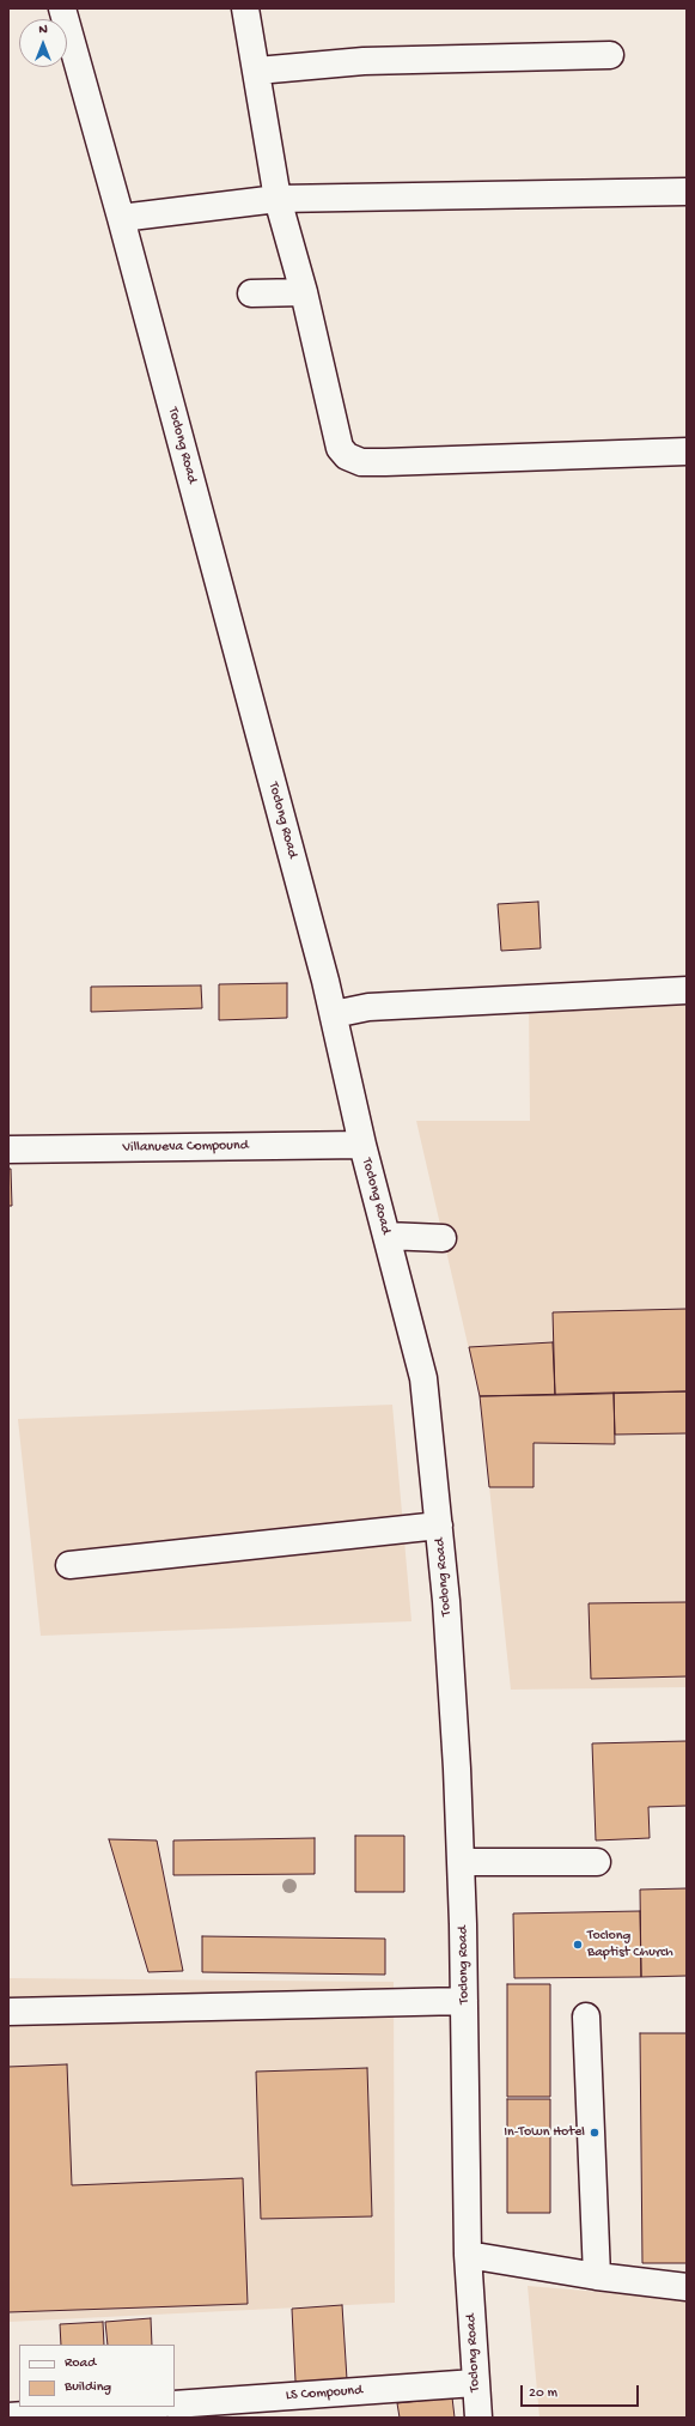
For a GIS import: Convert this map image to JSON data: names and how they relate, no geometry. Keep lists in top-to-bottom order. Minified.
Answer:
{"streets":{"street":["Toclong Road","Villanueva Compound","LS Compound"]},"crossings":[["Toclong Road","Villanueva Compound"],["Toclong Road","LS Compound"]],"places":["Toclong Baptist Church","In-Town Hotel"],"legend":["Road","Building"],"scale_bar":"20 m","north":"top"}
